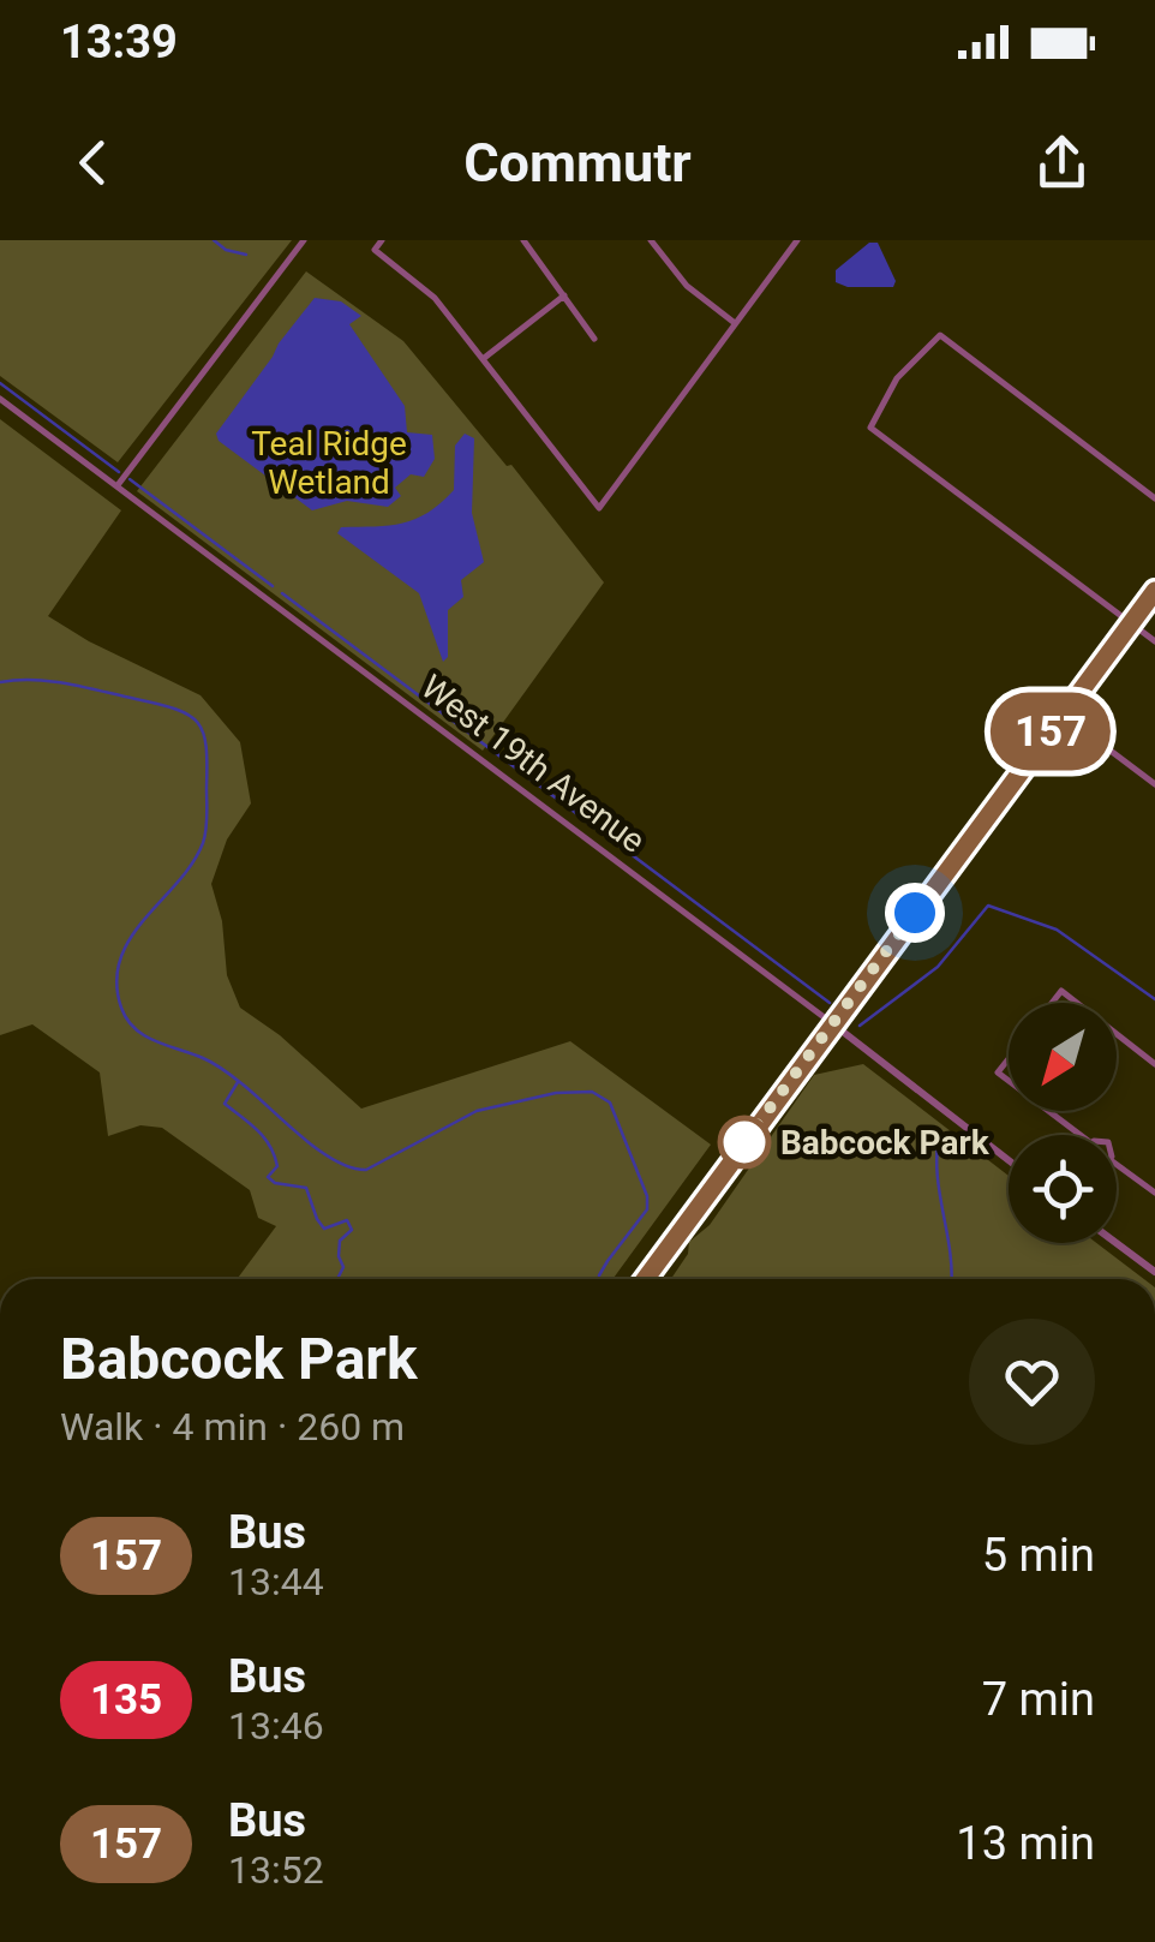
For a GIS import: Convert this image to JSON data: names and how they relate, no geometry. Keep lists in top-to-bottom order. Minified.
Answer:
{"streets":{"street":["West 19th Avenue"]},"parks":["Teal Ridge Wetland"],"places":["Babcock Park"],"lines":["bus line 157"],"north":"bottom left","page":{"status":"13:39","header":"Commutr","on_map":"157","heading":["Babcock Park","Walk · 4 min · 260 m"],"list":[{"mark":"157","name":"Bus","note":"13:44","value":"5 min"},{"mark":"135","name":"Bus","note":"13:46","value":"7 min"},{"mark":"157","name":"Bus","note":"13:52","value":"13 min"}]}}
